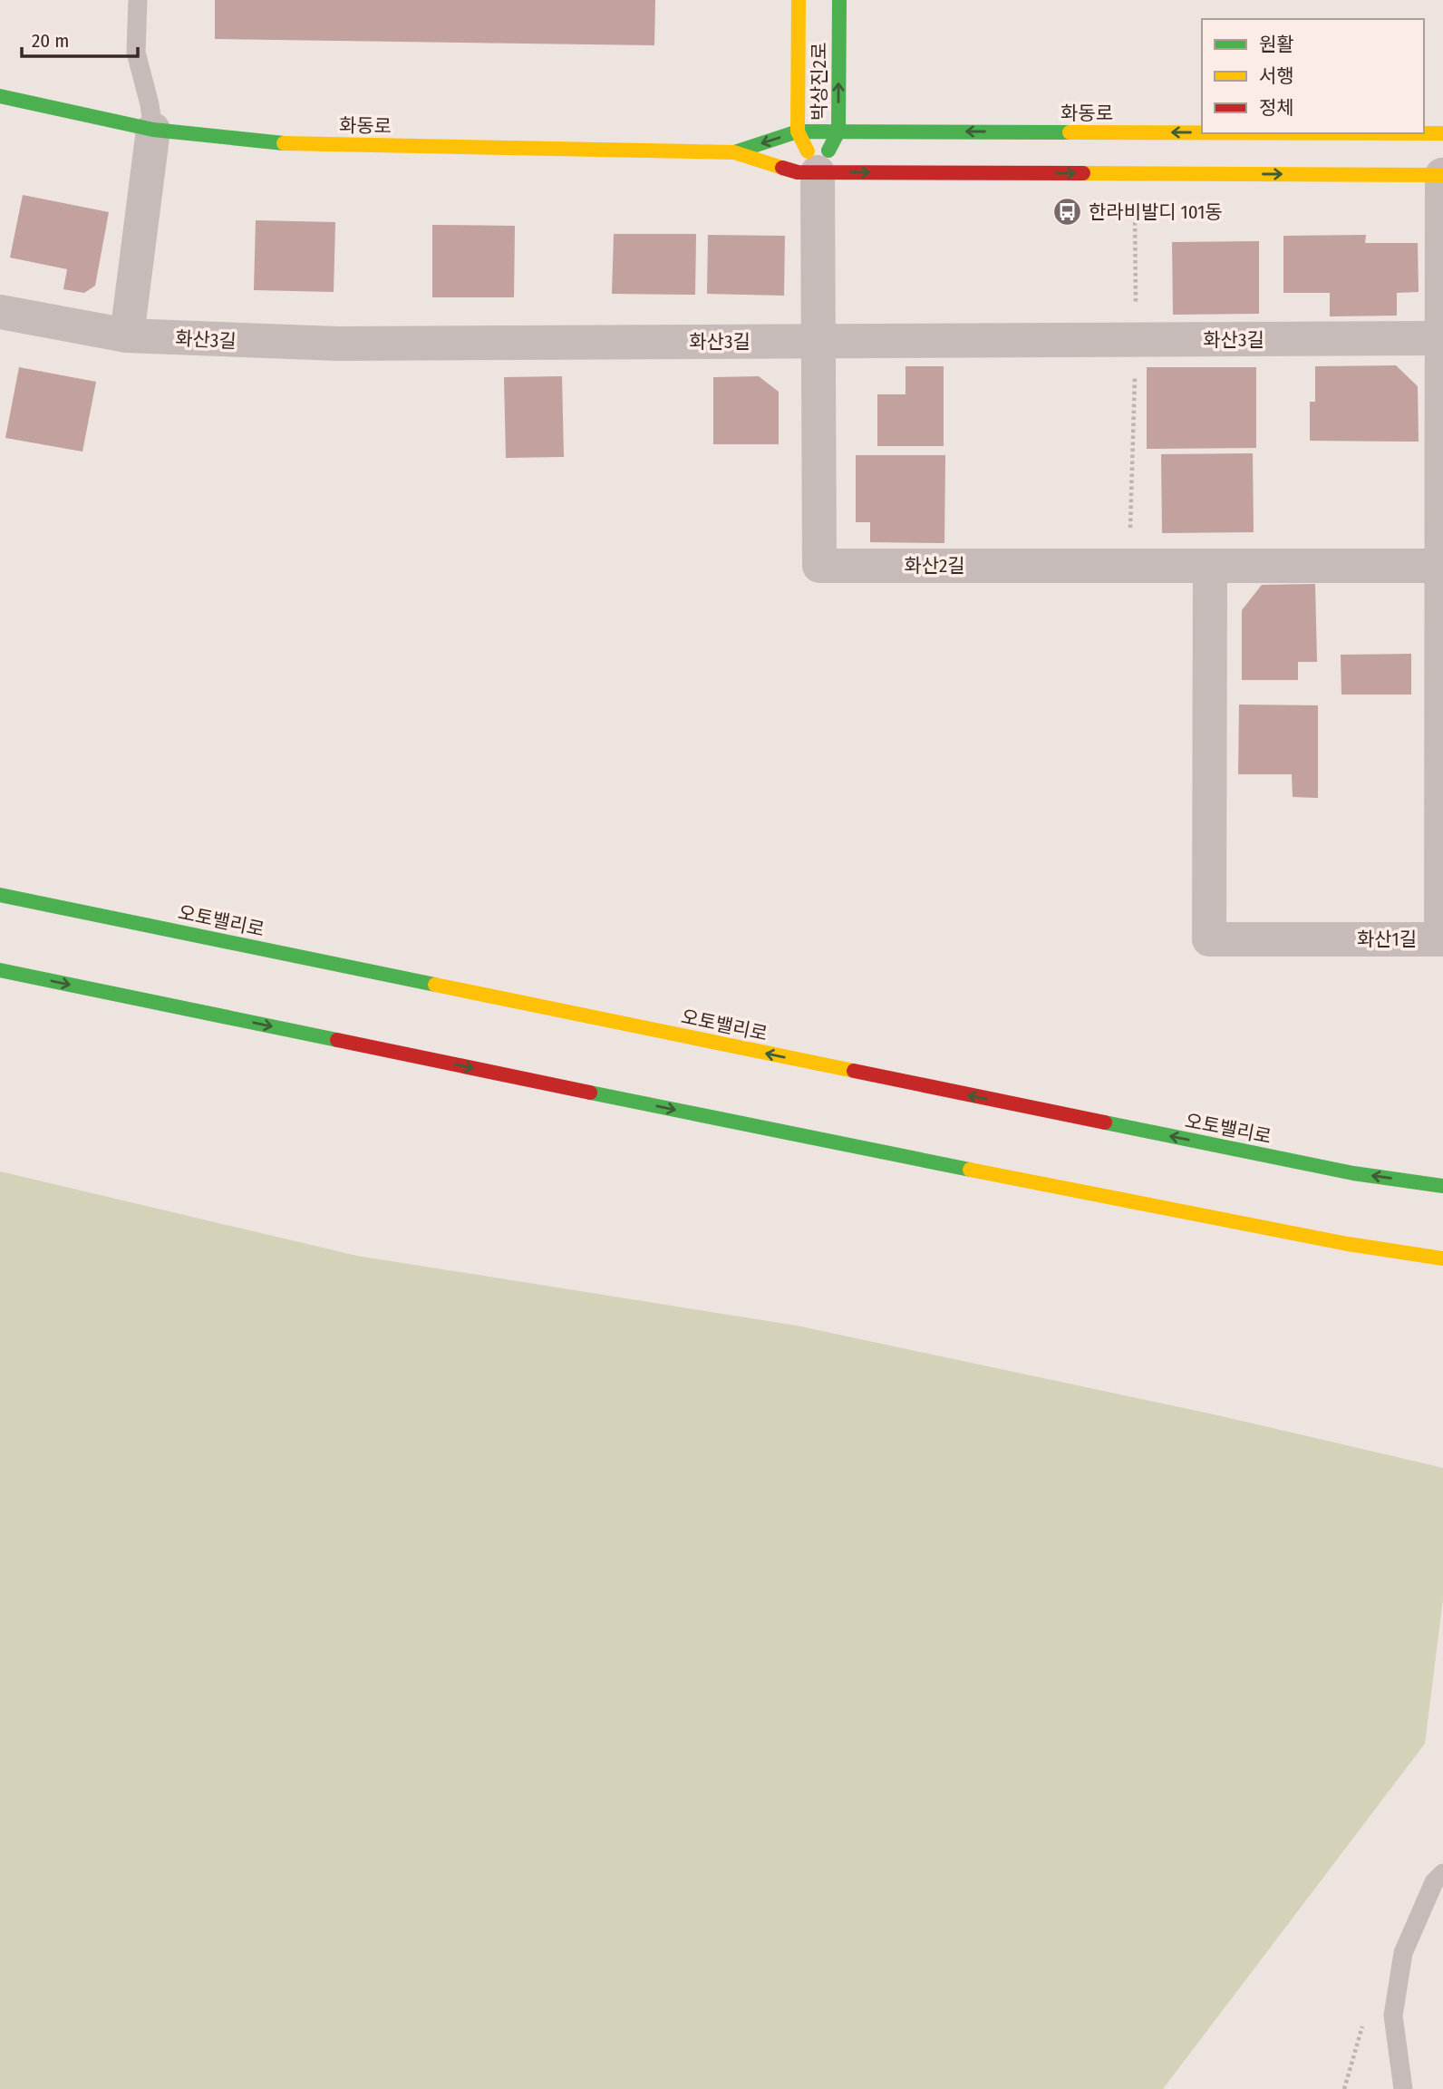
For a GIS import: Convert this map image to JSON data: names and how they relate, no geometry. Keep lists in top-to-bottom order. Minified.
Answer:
{"streets":{"main road":["박상진2로","화동로","오토밸리로"],"street":["화산3길","화산2길","화산1길"]},"crossings":[["박상진2로","화동로"],["박상진2로","화산2길"],["화동로","화산2길"],["화동로","화산1길"],["화산3길","화산2길"],["화산3길","화산1길"],["화산2길","화산1길"]],"places":{"bus stop":["한라비발디 101동"]},"legend":["원활","서행","정체"],"scale_bar":"20 m"}
